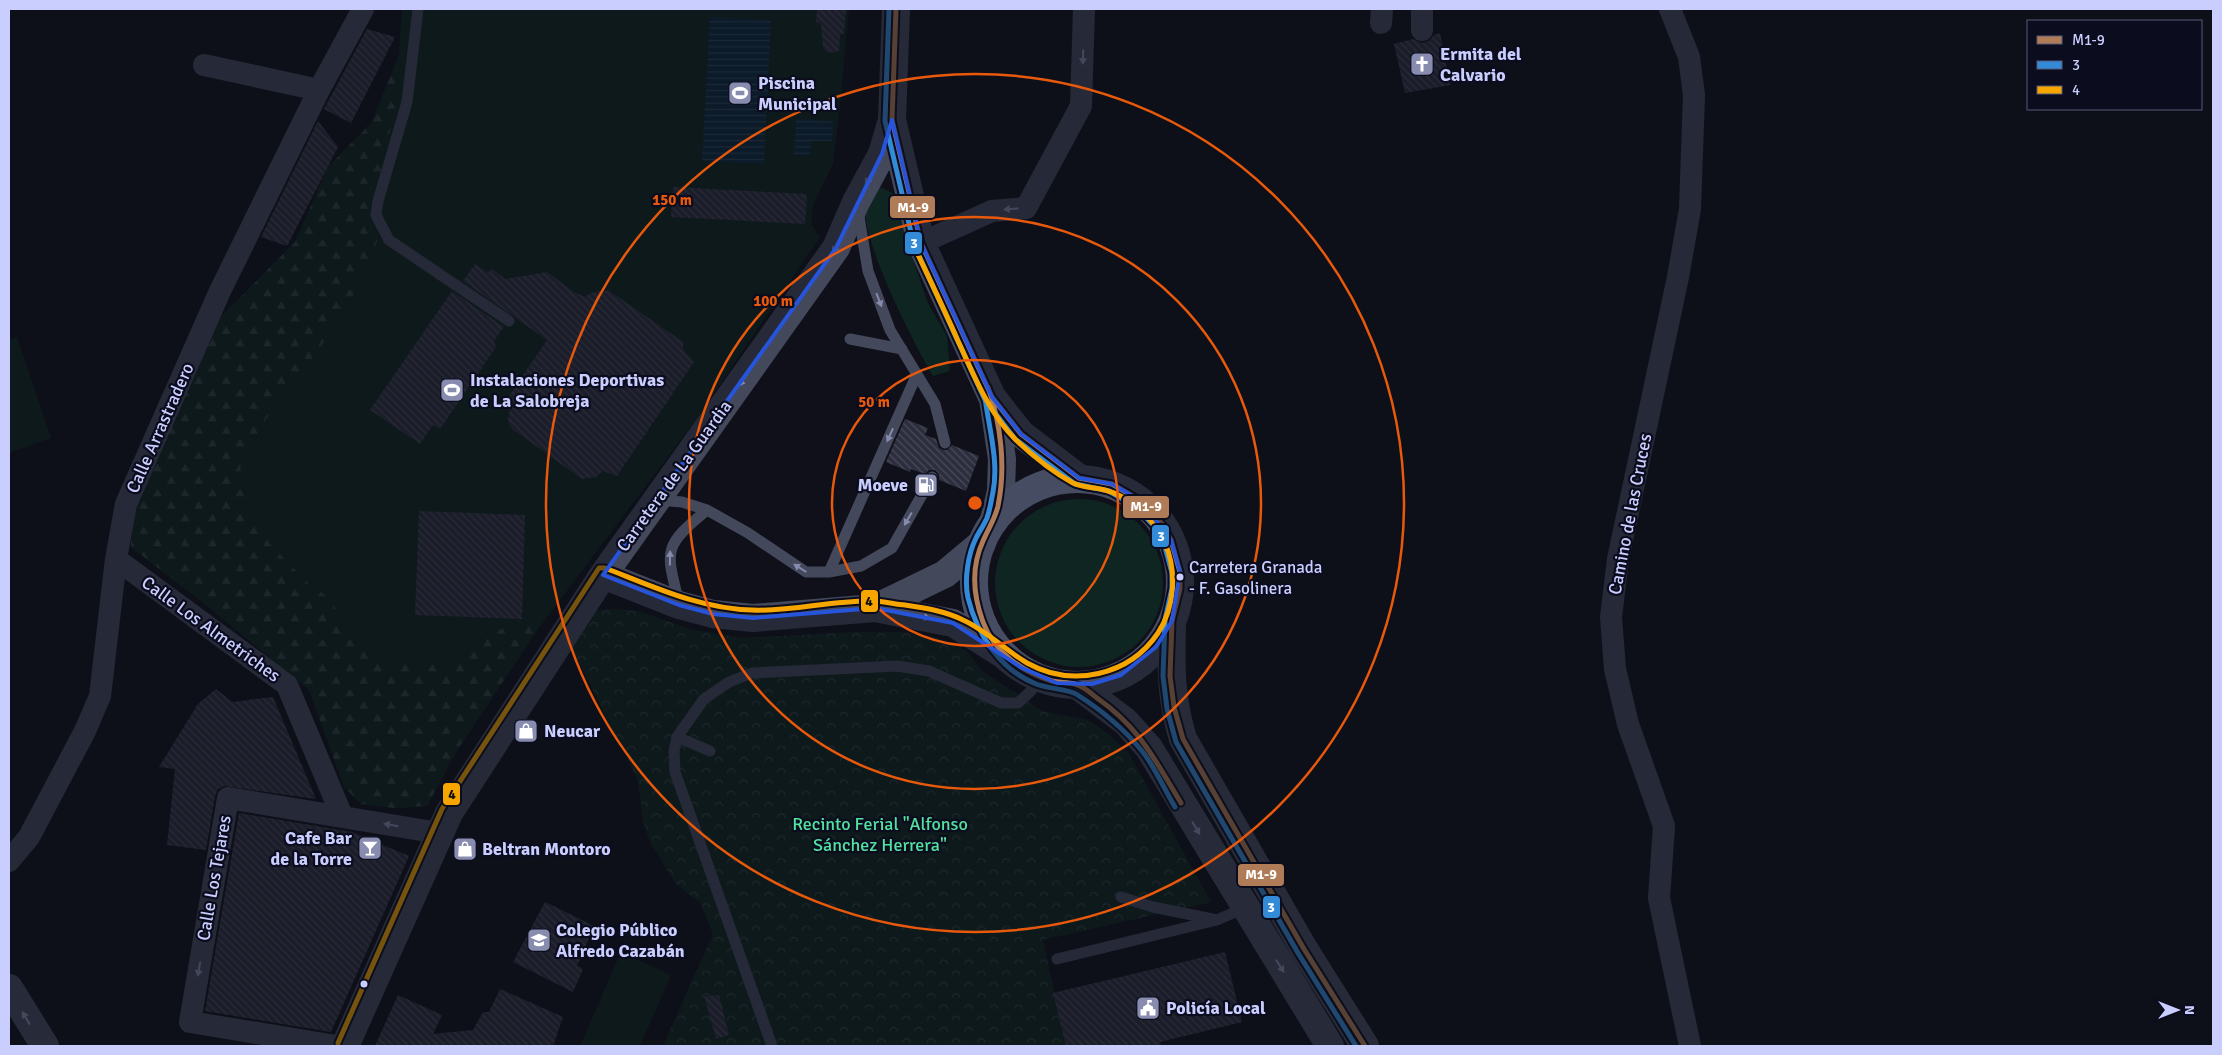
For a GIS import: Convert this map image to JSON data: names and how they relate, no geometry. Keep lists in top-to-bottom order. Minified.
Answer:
{"streets":{"street":["Calle Arrastradero","Carretera de La Guardia","Camino de las Cruces","Calle Los Almetriches","Calle Los Tejares"]},"crossings":[["Calle Arrastradero","Calle Los Almetriches"],["Carretera de La Guardia","Calle Los Tejares"],["Calle Los Almetriches","Calle Los Tejares"]],"one_way":["Carretera de La Guardia"],"parks":["Recinto Ferial \"Alfonso Sánchez Herrera\""],"places":{"church":["Ermita del Calvario"],"sports":["Piscina Municipal","Instalaciones Deportivas de La Salobreja"],"fuel station":["Moeve"],"other":["Carretera Granada - F. Gasolinera"],"shop":["Neucar","Beltran Montoro"],"bar":["Cafe Bar de la Torre"],"school or university":["Colegio Público Alfredo Cazabán"],"public building":["Policía Local"]},"lines":["transit line M1-9","transit line 3","transit line 4"],"legend":["M1-9","3","4"],"north":"right","rings":["150 m","100 m","50 m"]}
